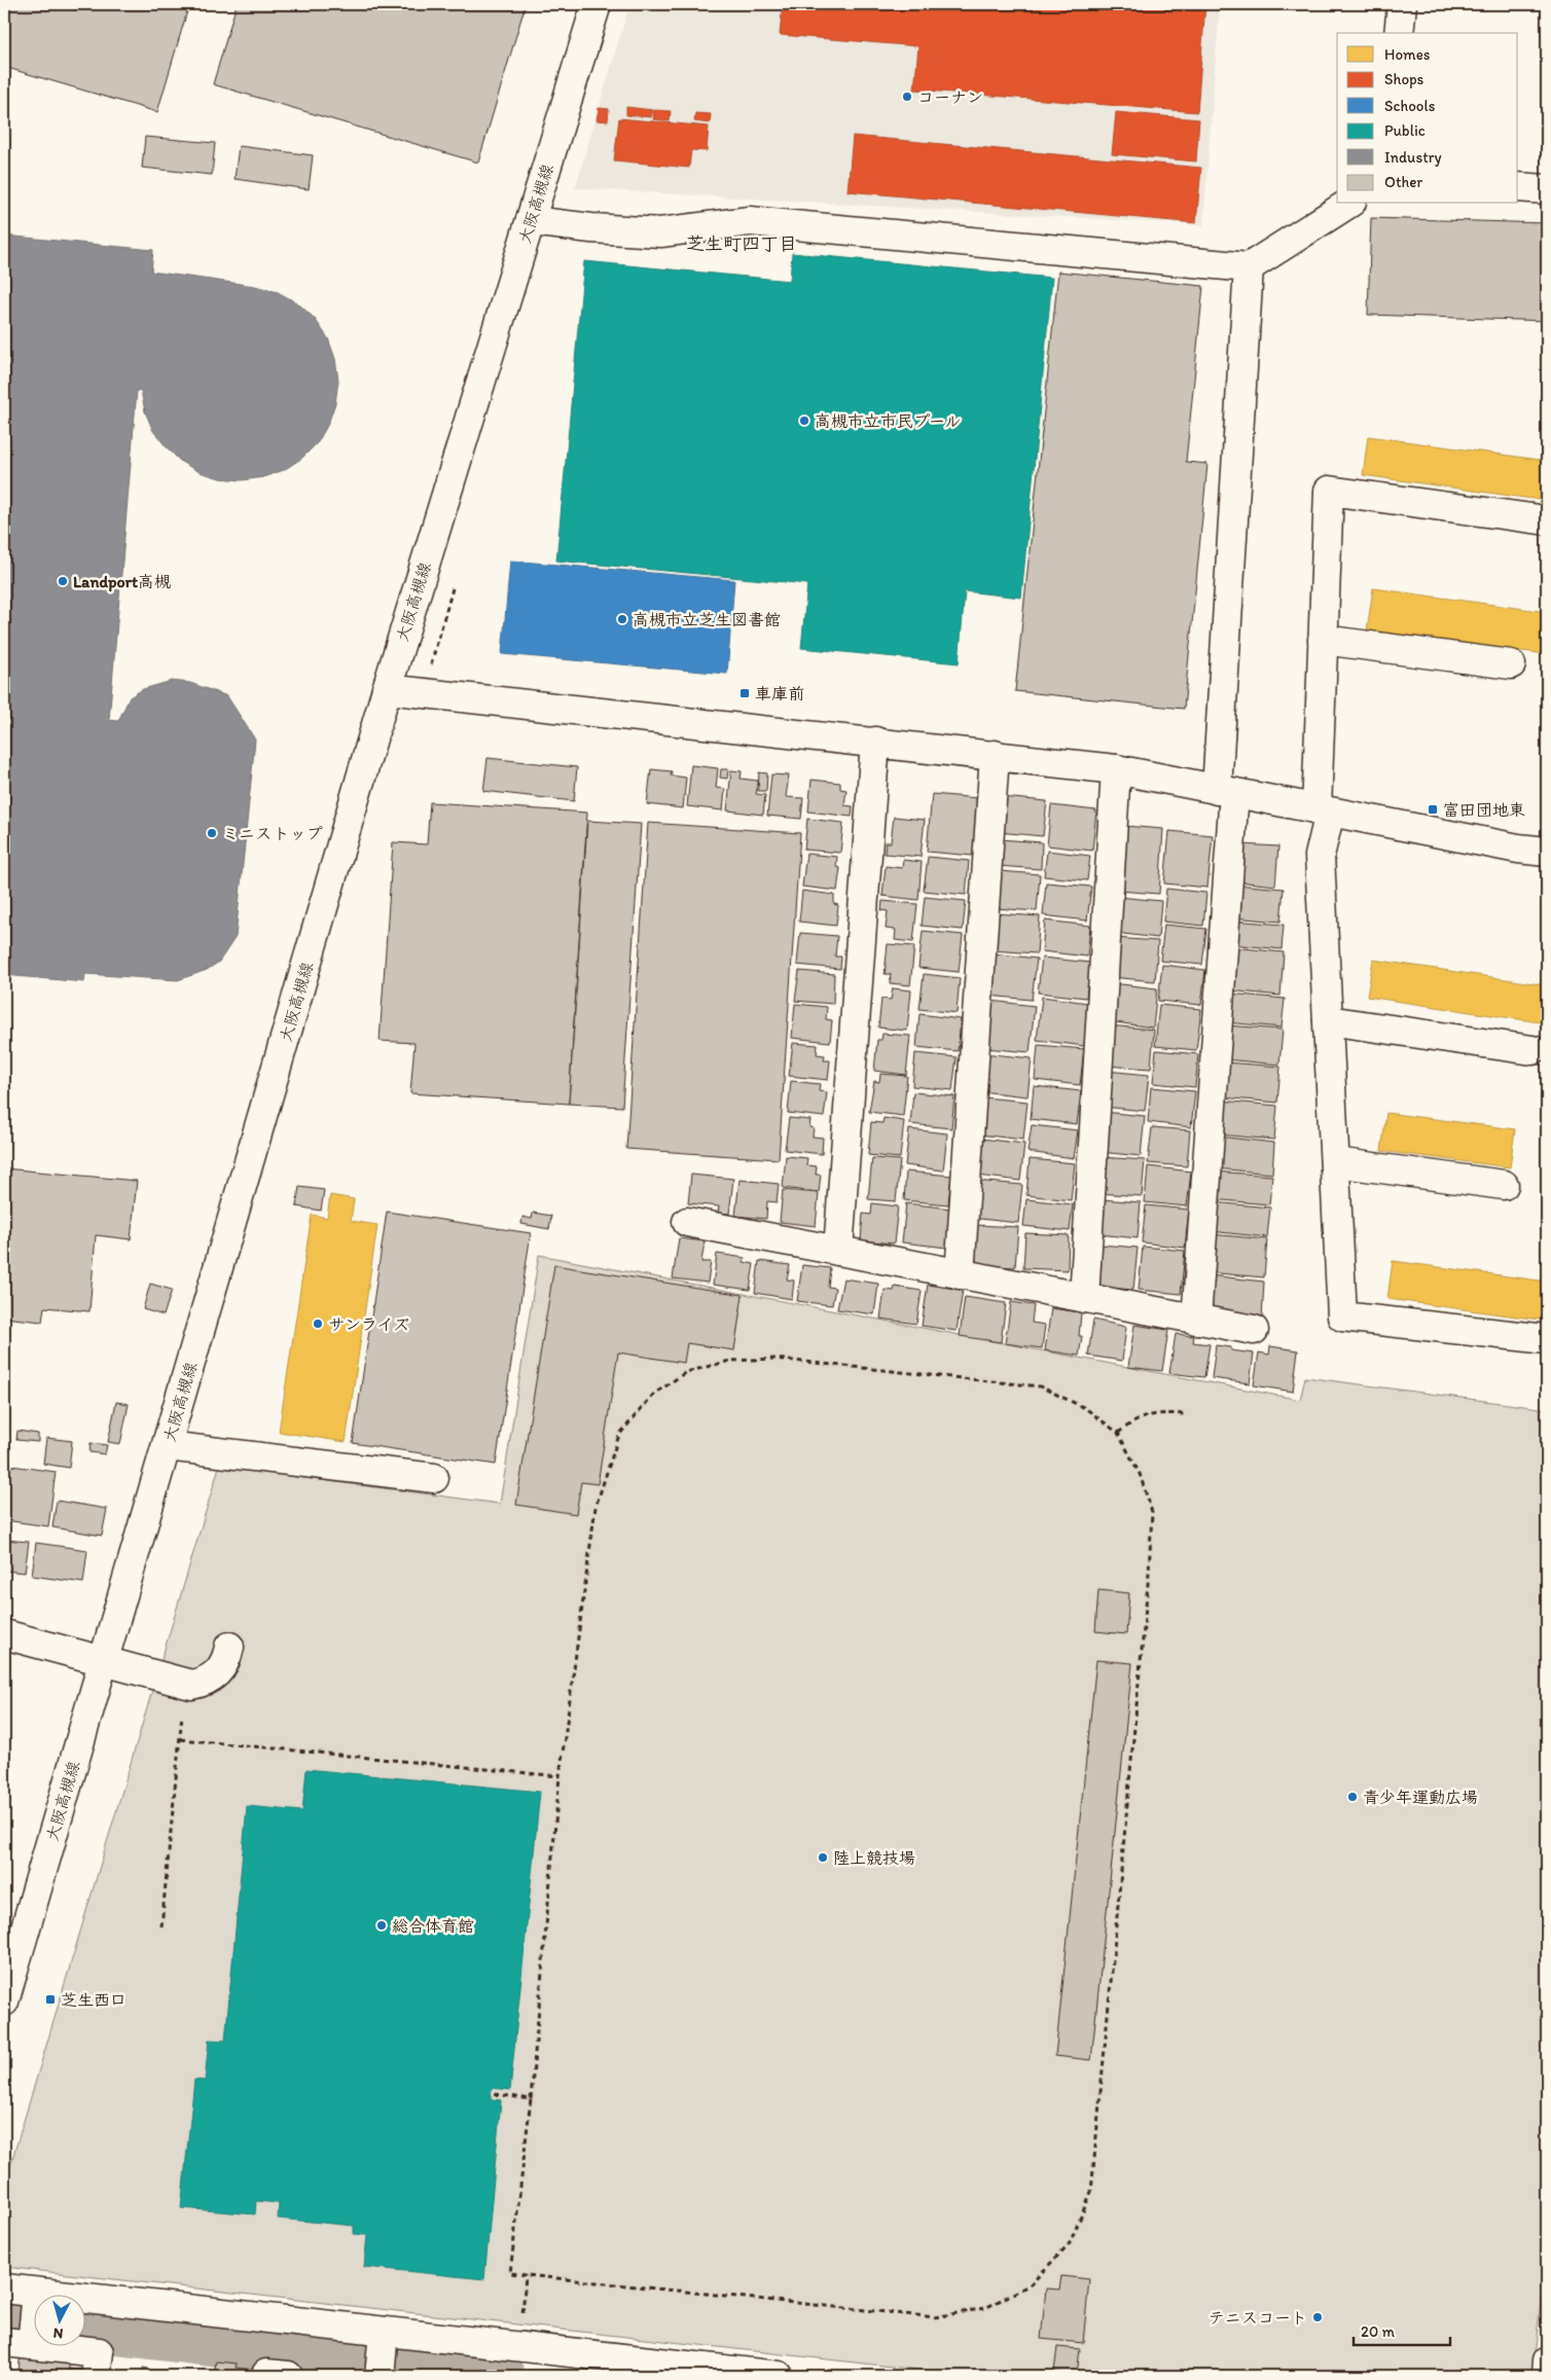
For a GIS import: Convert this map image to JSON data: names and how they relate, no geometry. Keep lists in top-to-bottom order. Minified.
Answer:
{"streets":{"street":["大阪高槻線"]},"districts":["芝生町四丁目"],"places":{"other":["コーナン","高槻市立市民プール","Landport高槻","高槻市立芝生図書館","ミニストップ","サンライズ","青少年運動広場","陸上競技場","総合体育館","テニスコート"],"transit":["車庫前","富田団地東","芝生西口"]},"legend":["Homes","Shops","Schools","Public","Industry","Other"],"scale_bar":"20 m","north":"bottom"}
